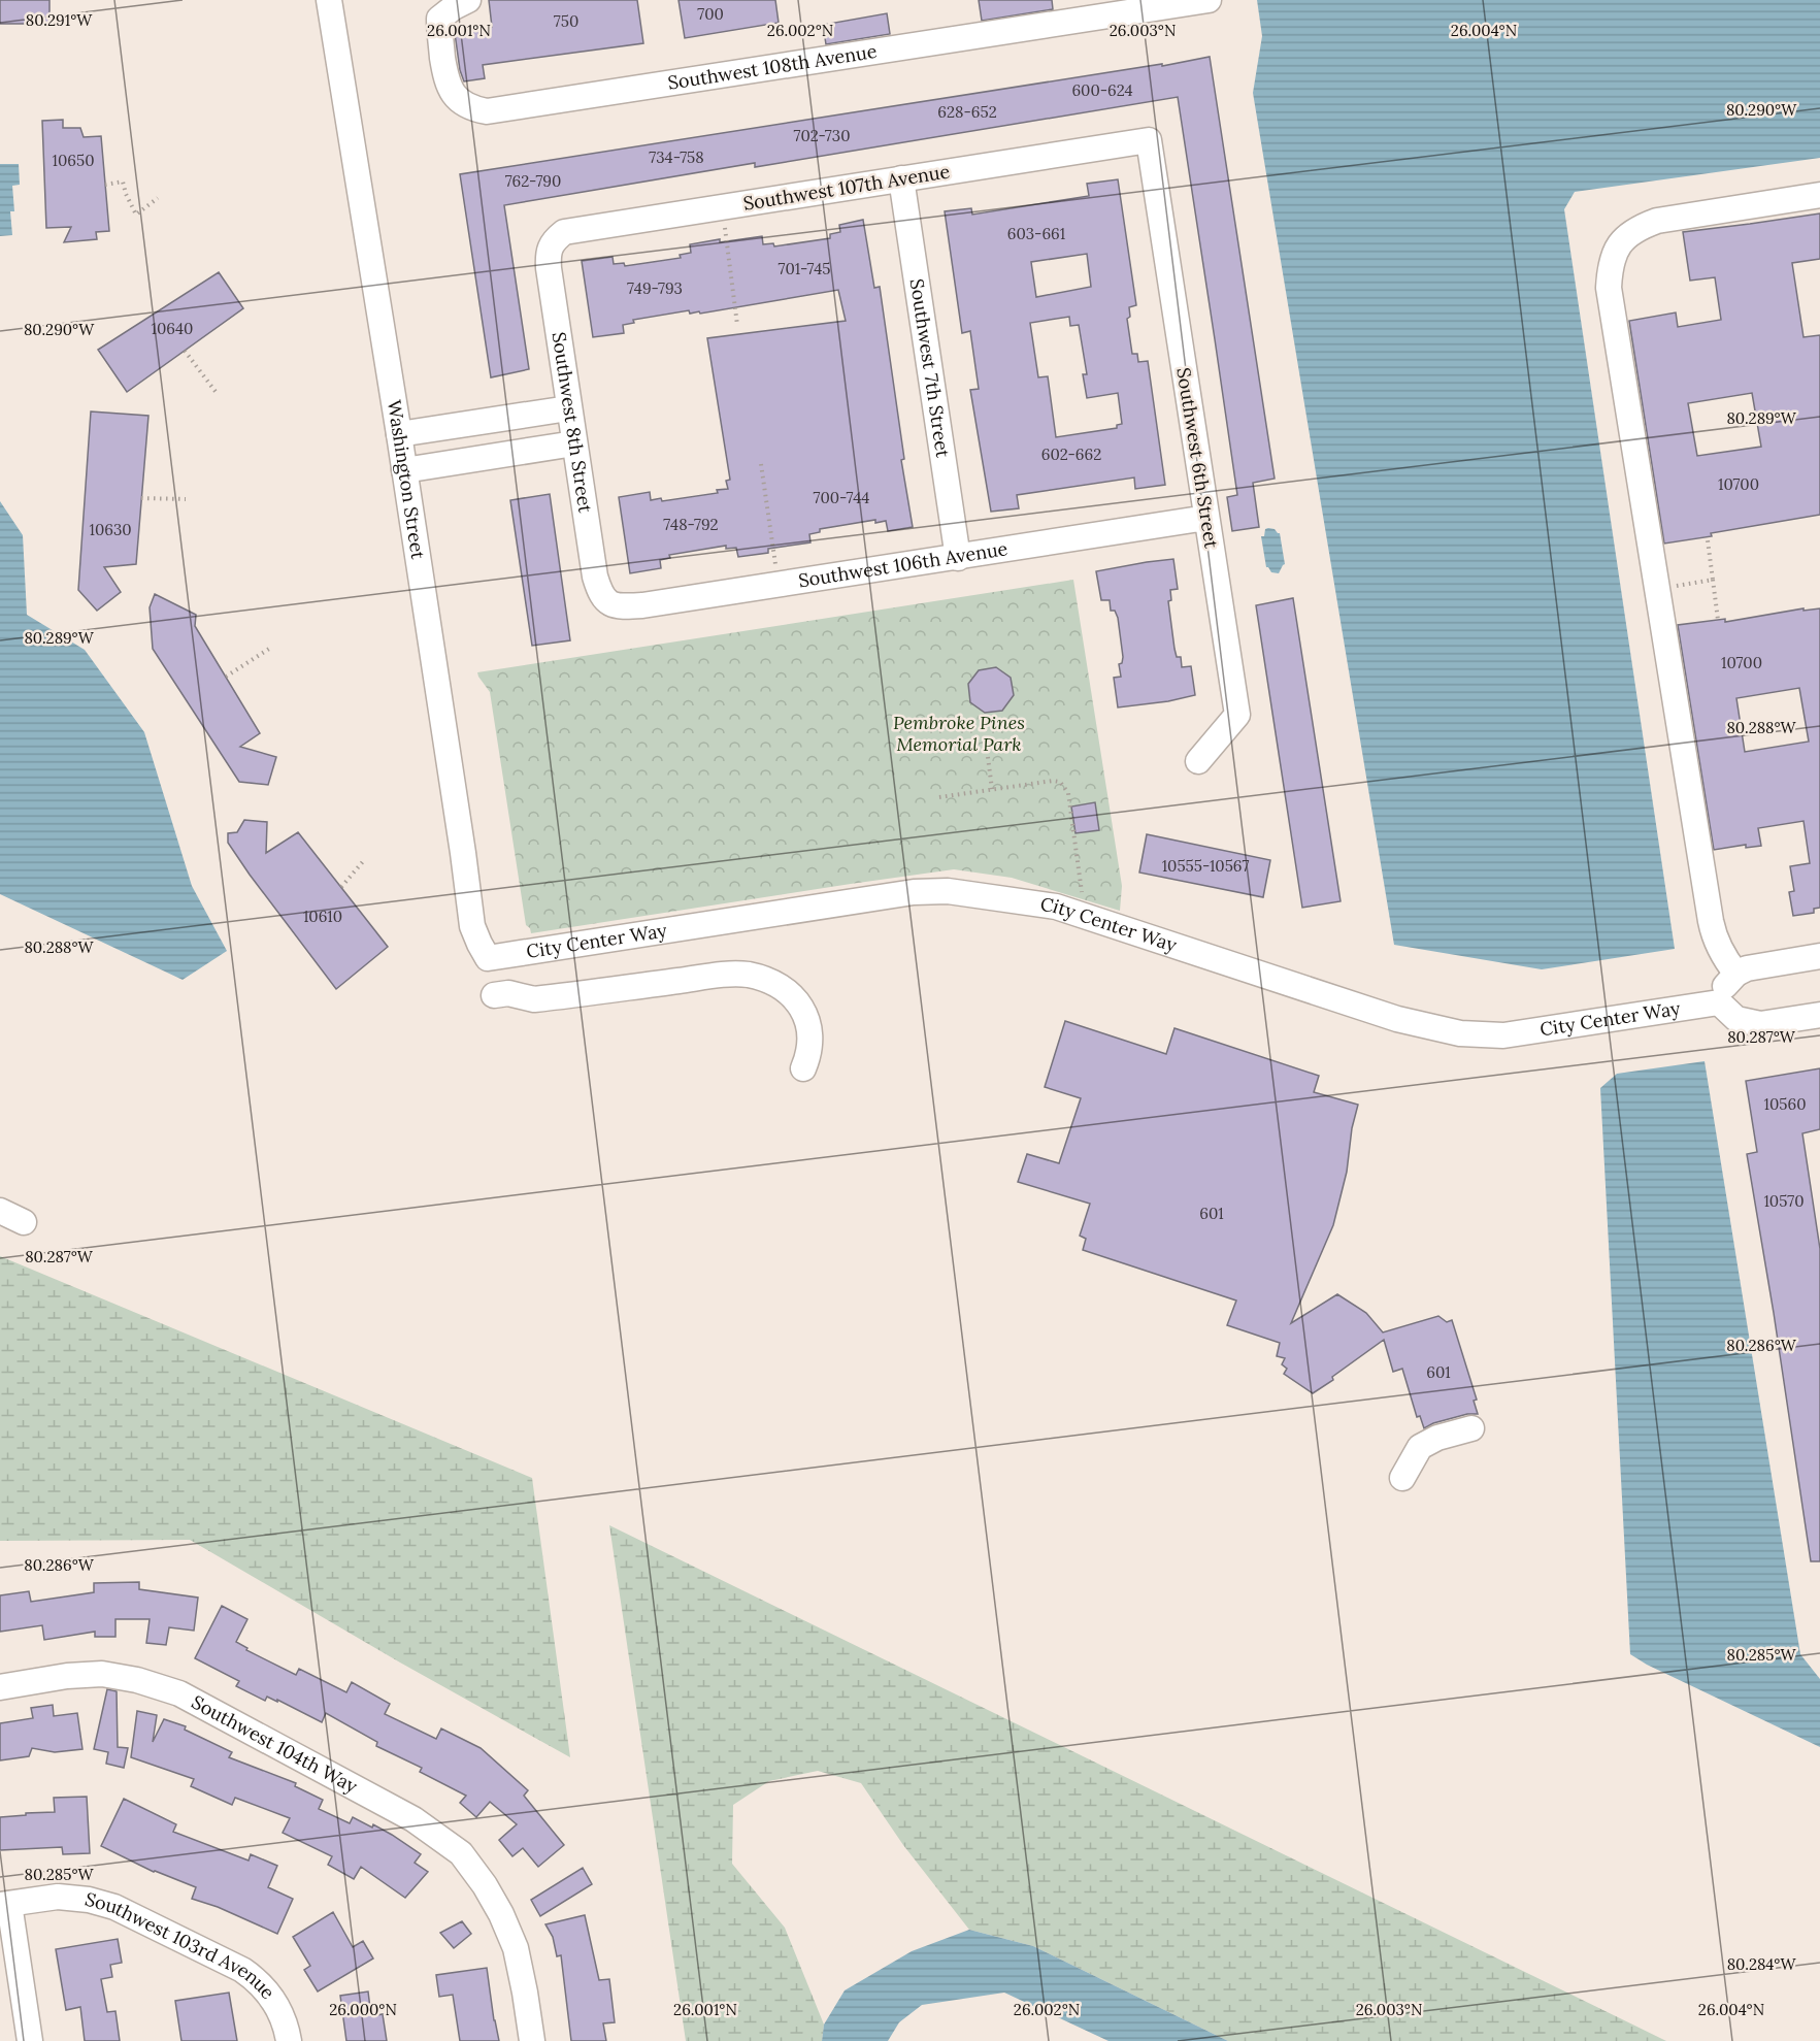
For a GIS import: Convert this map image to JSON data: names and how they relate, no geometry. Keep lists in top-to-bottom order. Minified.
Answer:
{"streets":{"street":["Southwest 108th Avenue","Southwest 107th Avenue","Southwest 7th Street","Southwest 8th Street","Southwest 6th Street","Washington Street","Southwest 106th Avenue","City Center Way","Southwest 104th Way","Southwest 103rd Avenue"]},"crossings":[["Southwest 107th Avenue","Southwest 7th Street"],["Southwest 107th Avenue","Southwest 8th Street"],["Southwest 107th Avenue","Southwest 6th Street"],["Southwest 7th Street","Southwest 106th Avenue"],["Southwest 8th Street","Southwest 106th Avenue"],["Southwest 6th Street","Southwest 106th Avenue"],["Washington Street","City Center Way"]],"parks":["Pembroke Pines Memorial Park"],"house_numbers":["700","750","600-624","628-652","702-730","734-758","10650","762-790","603-661","701-745","749-793","10640","602-662","10700","700-744","748-792","10630","10700","10555-10567","10610","10560","10570","601","601"],"coordinates":["80.291°W","26.001°N","26.002°N","26.003°N","26.004°N","80.290°W","80.289°W","80.288°W","80.287°W","80.286°W","80.285°W","80.284°W","26.000°N"]}
